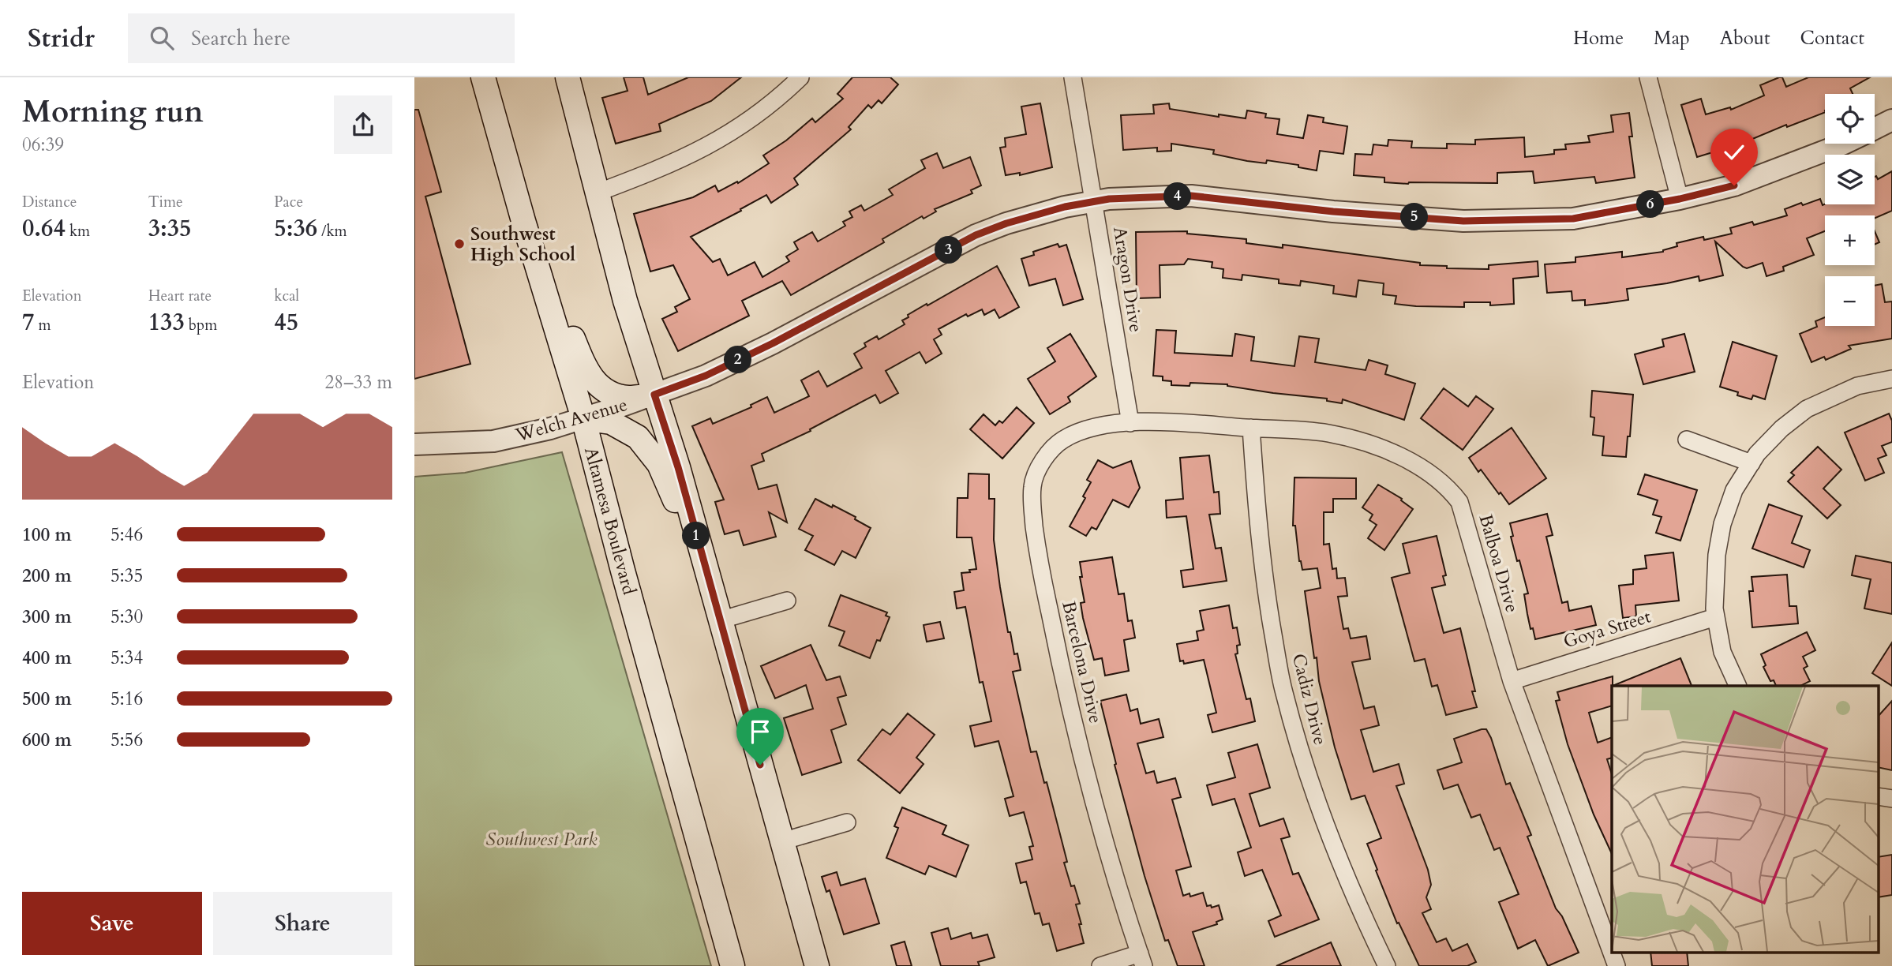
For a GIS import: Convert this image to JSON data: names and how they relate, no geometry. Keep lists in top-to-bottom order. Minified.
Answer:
{"streets":{"main road":["Altamesa Boulevard"],"street":["Aragon Drive","Welch Avenue","Balboa Drive","Goya Street","Barcelona Drive","Cadiz Drive"]},"crossings":[["Aragon Drive","Welch Avenue"],["Aragon Drive","Balboa Drive"],["Aragon Drive","Barcelona Drive"],["Welch Avenue","Altamesa Boulevard"],["Balboa Drive","Goya Street"],["Balboa Drive","Barcelona Drive"],["Balboa Drive","Cadiz Drive"]],"parks":["Southwest Park"],"places":["Southwest High School"],"page":{"header":"Stridr","search":"Search here","nav":["Home","Map","About","Contact"],"heading":["Morning run","06:39"],"map_buttons":["+","−"],"stats":[["Distance","0.64 km"],["Time","3:35"],["Pace","5:36 /km"],["Elevation","7 m"],["Heart rate","133 bpm"],["kcal","45"]],"pins":["4","6","5","3","2","1"],"chart":["Elevation","28–33 m"],"list":[{"name":"100 m","note":"5:46"},{"name":"200 m","note":"5:35"},{"name":"300 m","note":"5:30"},{"name":"400 m","note":"5:34"},{"name":"500 m","note":"5:16"},{"name":"600 m","note":"5:56"}],"buttons":["Save","Share"]}}
